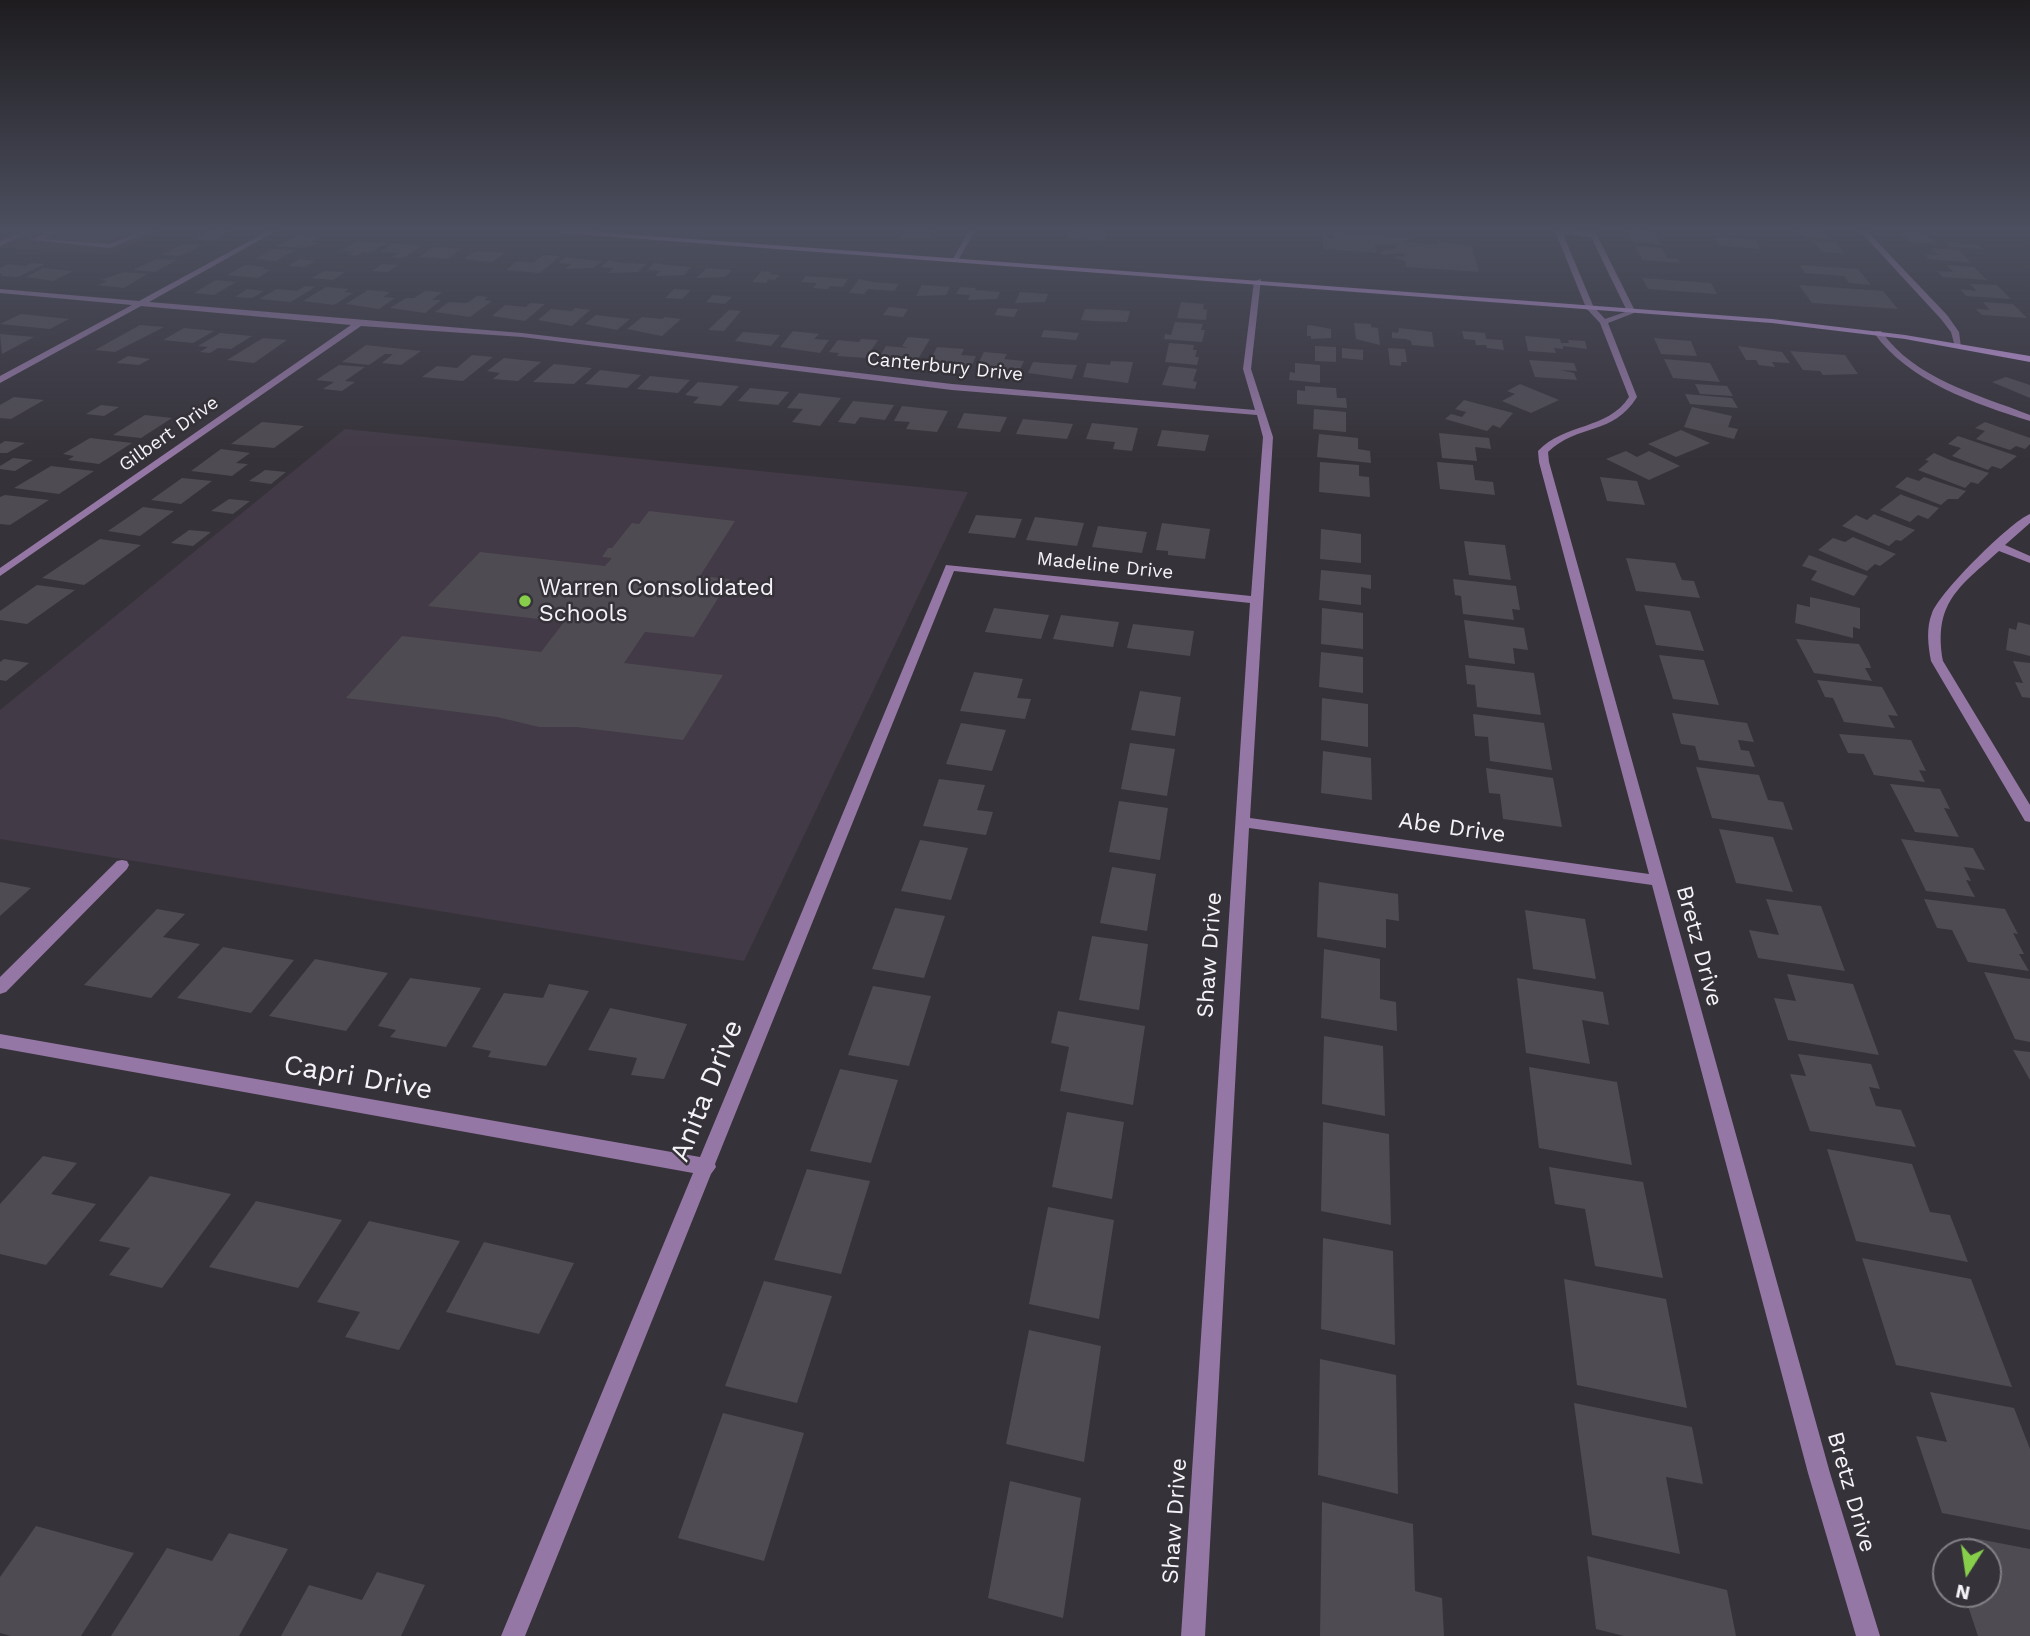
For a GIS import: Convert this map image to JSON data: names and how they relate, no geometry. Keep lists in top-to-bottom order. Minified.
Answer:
{"streets":{"street":["Canterbury Drive","Gilbert Drive","Madeline Drive","Abe Drive","Bretz Drive","Shaw Drive","Capri Drive","Anita Drive"]},"crossings":[["Canterbury Drive","Gilbert Drive"],["Canterbury Drive","Shaw Drive"],["Madeline Drive","Shaw Drive"],["Madeline Drive","Anita Drive"],["Abe Drive","Bretz Drive"],["Abe Drive","Shaw Drive"],["Capri Drive","Anita Drive"]],"places":["Warren Consolidated Schools"],"north":"bottom"}
